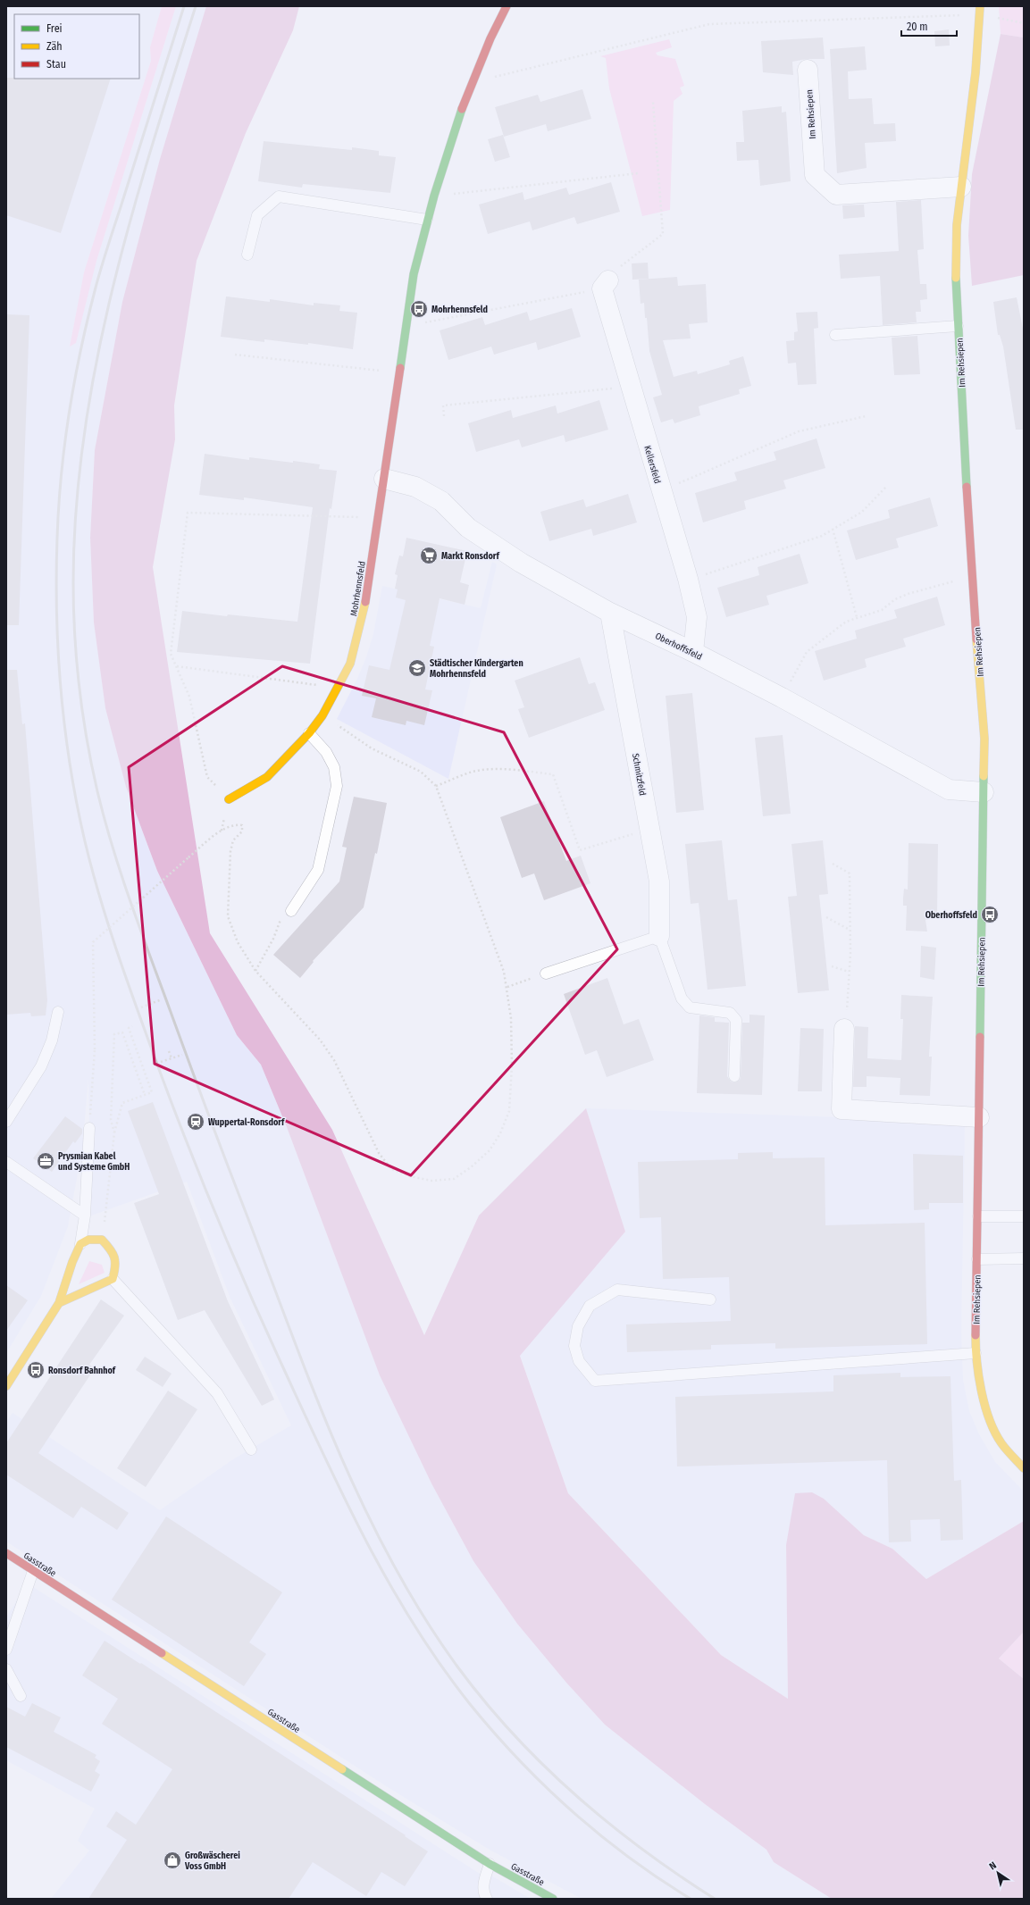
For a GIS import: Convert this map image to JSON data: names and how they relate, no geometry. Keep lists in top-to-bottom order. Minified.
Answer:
{"streets":{"street":["Im Rehsiepen","Kellersfeld","Mohrhennsfeld","Oberhoffsfeld","Schmitzfeld","Gasstraße"]},"crossings":[["Im Rehsiepen","Oberhoffsfeld"],["Kellersfeld","Oberhoffsfeld"],["Mohrhennsfeld","Oberhoffsfeld"],["Oberhoffsfeld","Schmitzfeld"]],"places":{"bus stop":["Mohrhennsfeld","Oberhoffsfeld","Ronsdorf Bahnhof"],"supermarket":["Markt Ronsdorf"],"school or university":["Städtischer Kindergarten Mohrhennsfeld"],"station":["Wuppertal-Ronsdorf"],"office":["Prysmian Kabel und Systeme GmbH"],"shop":["Großwäscherei Voss GmbH"]},"legend":["Frei","Zäh","Stau"],"scale_bar":"20 m","north":"top left"}
